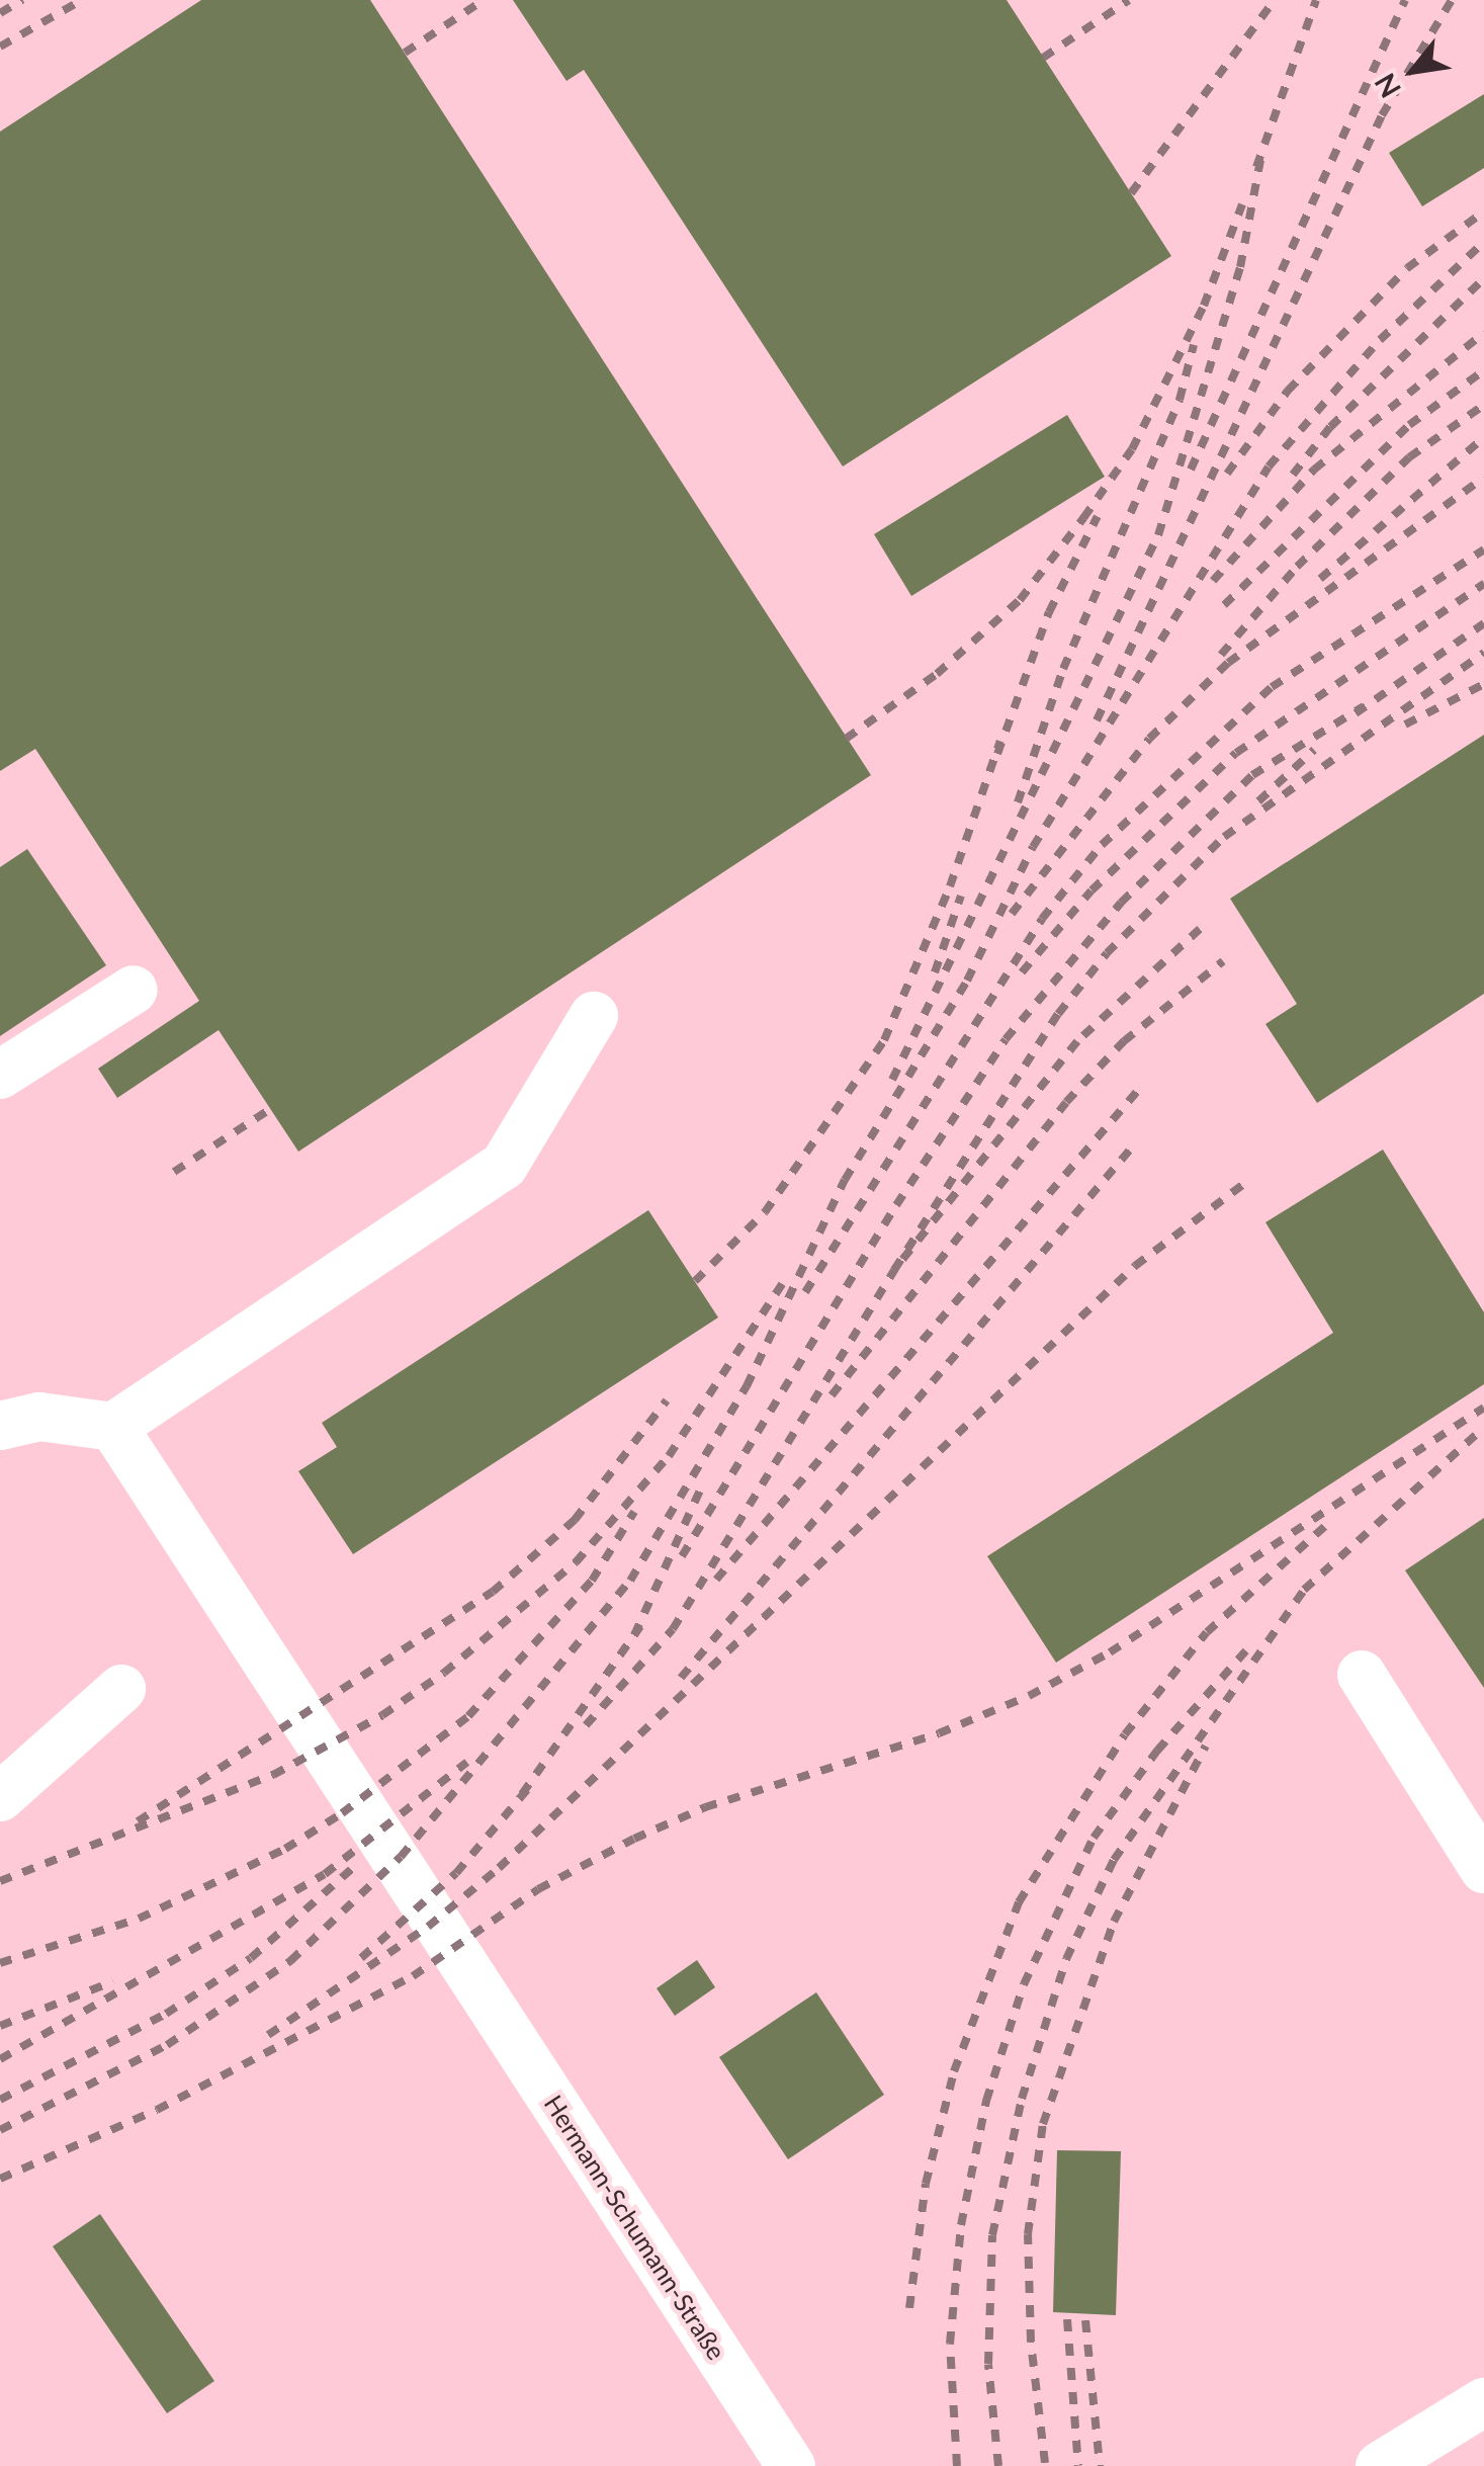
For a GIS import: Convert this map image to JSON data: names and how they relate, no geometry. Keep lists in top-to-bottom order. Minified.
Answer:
{"streets":{"lane":["Hermann-Schumann-Straße"]},"north":"bottom left"}
